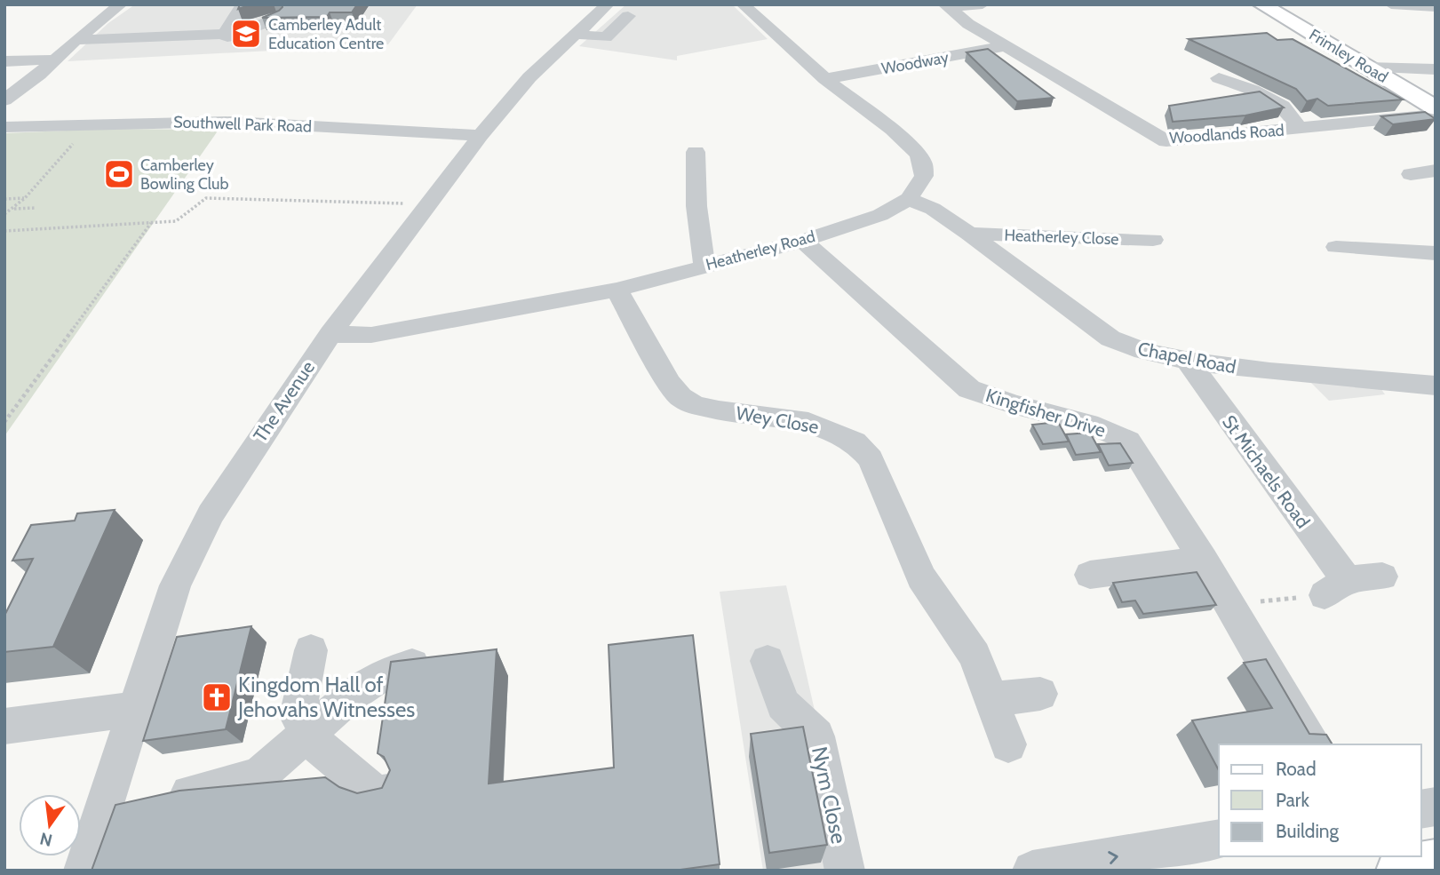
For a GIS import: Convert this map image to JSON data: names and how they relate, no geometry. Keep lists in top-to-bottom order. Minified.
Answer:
{"streets":{"main road":["Frimley Road"],"street":["Woodway","Southwell Park Road","Woodlands Road","Heatherley Close","Heatherley Road","Chapel Road","The Avenue","Kingfisher Drive","Wey Close","St Michaels Road","Nym Close"]},"crossings":[["Woodway","Woodlands Road"],["Southwell Park Road","The Avenue"],["Heatherley Close","Chapel Road"],["Heatherley Road","Chapel Road"],["Heatherley Road","The Avenue"],["Heatherley Road","Kingfisher Drive"],["Heatherley Road","Wey Close"],["Chapel Road","St Michaels Road"]],"places":{"school or university":["Camberley Adult Education Centre"],"sports":["Camberley Bowling Club"],"church":["Kingdom Hall of Jehovahs Witnesses"]},"legend":["Road","Park","Building"],"north":"bottom"}
